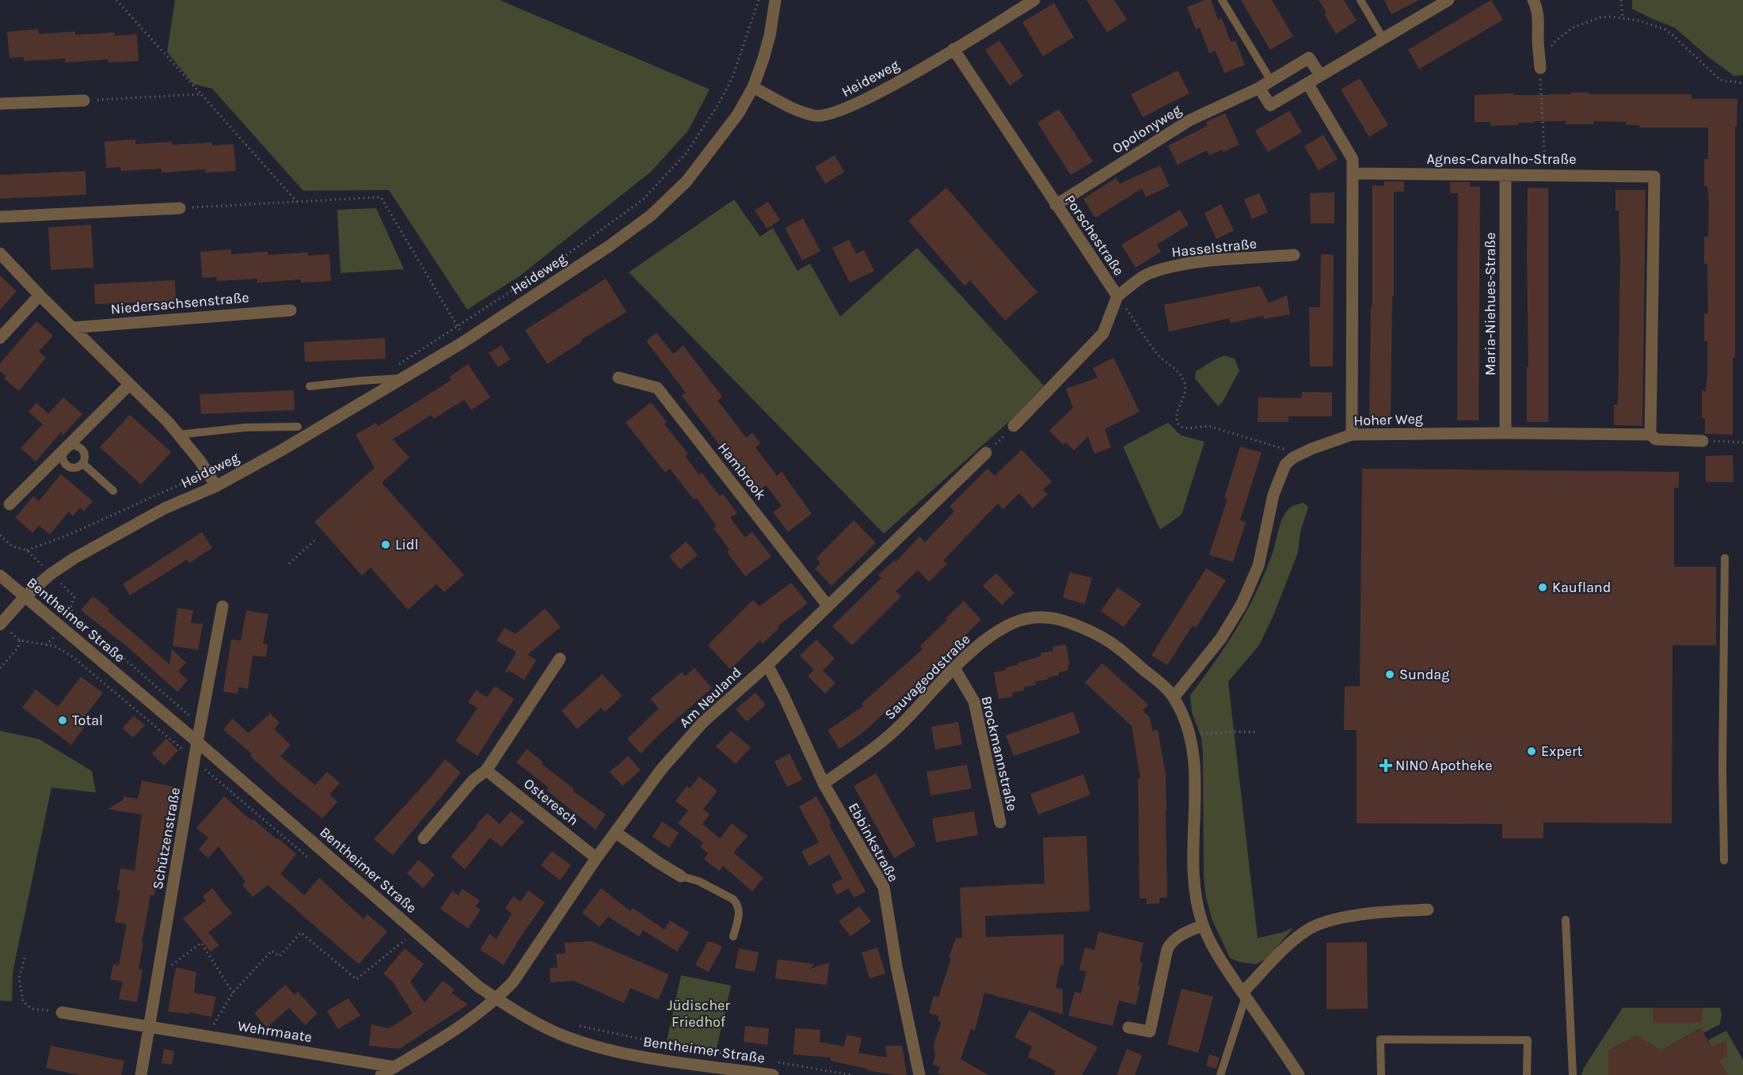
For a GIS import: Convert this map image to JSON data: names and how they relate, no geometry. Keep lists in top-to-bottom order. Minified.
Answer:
{"streets":{"street":["Heideweg","Opolonyweg","Agnes-Carvalho-Straße","Porschestraße","Hasselstraße","Niedersachsenstraße","Maria-Niehues-Straße","Hoher Weg","Hambrook","Bentheimer Straße","Sauvageodstraße","Am Neuland","Brockmannstraße","Osteresch","Schützenstraße","Ebbinkstraße","Wehrmaate"]},"crossings":[["Heideweg","Porschestraße"],["Heideweg","Bentheimer Straße"],["Opolonyweg","Porschestraße"],["Agnes-Carvalho-Straße","Maria-Niehues-Straße"],["Agnes-Carvalho-Straße","Hoher Weg"],["Porschestraße","Hasselstraße"],["Maria-Niehues-Straße","Hoher Weg"],["Hambrook","Am Neuland"],["Bentheimer Straße","Am Neuland"],["Bentheimer Straße","Schützenstraße"],["Sauvageodstraße","Brockmannstraße"],["Sauvageodstraße","Ebbinkstraße"],["Am Neuland","Osteresch"],["Am Neuland","Ebbinkstraße"],["Schützenstraße","Wehrmaate"]],"parks":["Jüdischer Friedhof"],"places":{"other":["Lidl","Kaufland","Sundag","Total","Expert"],"health":["NINO Apotheke"]}}
